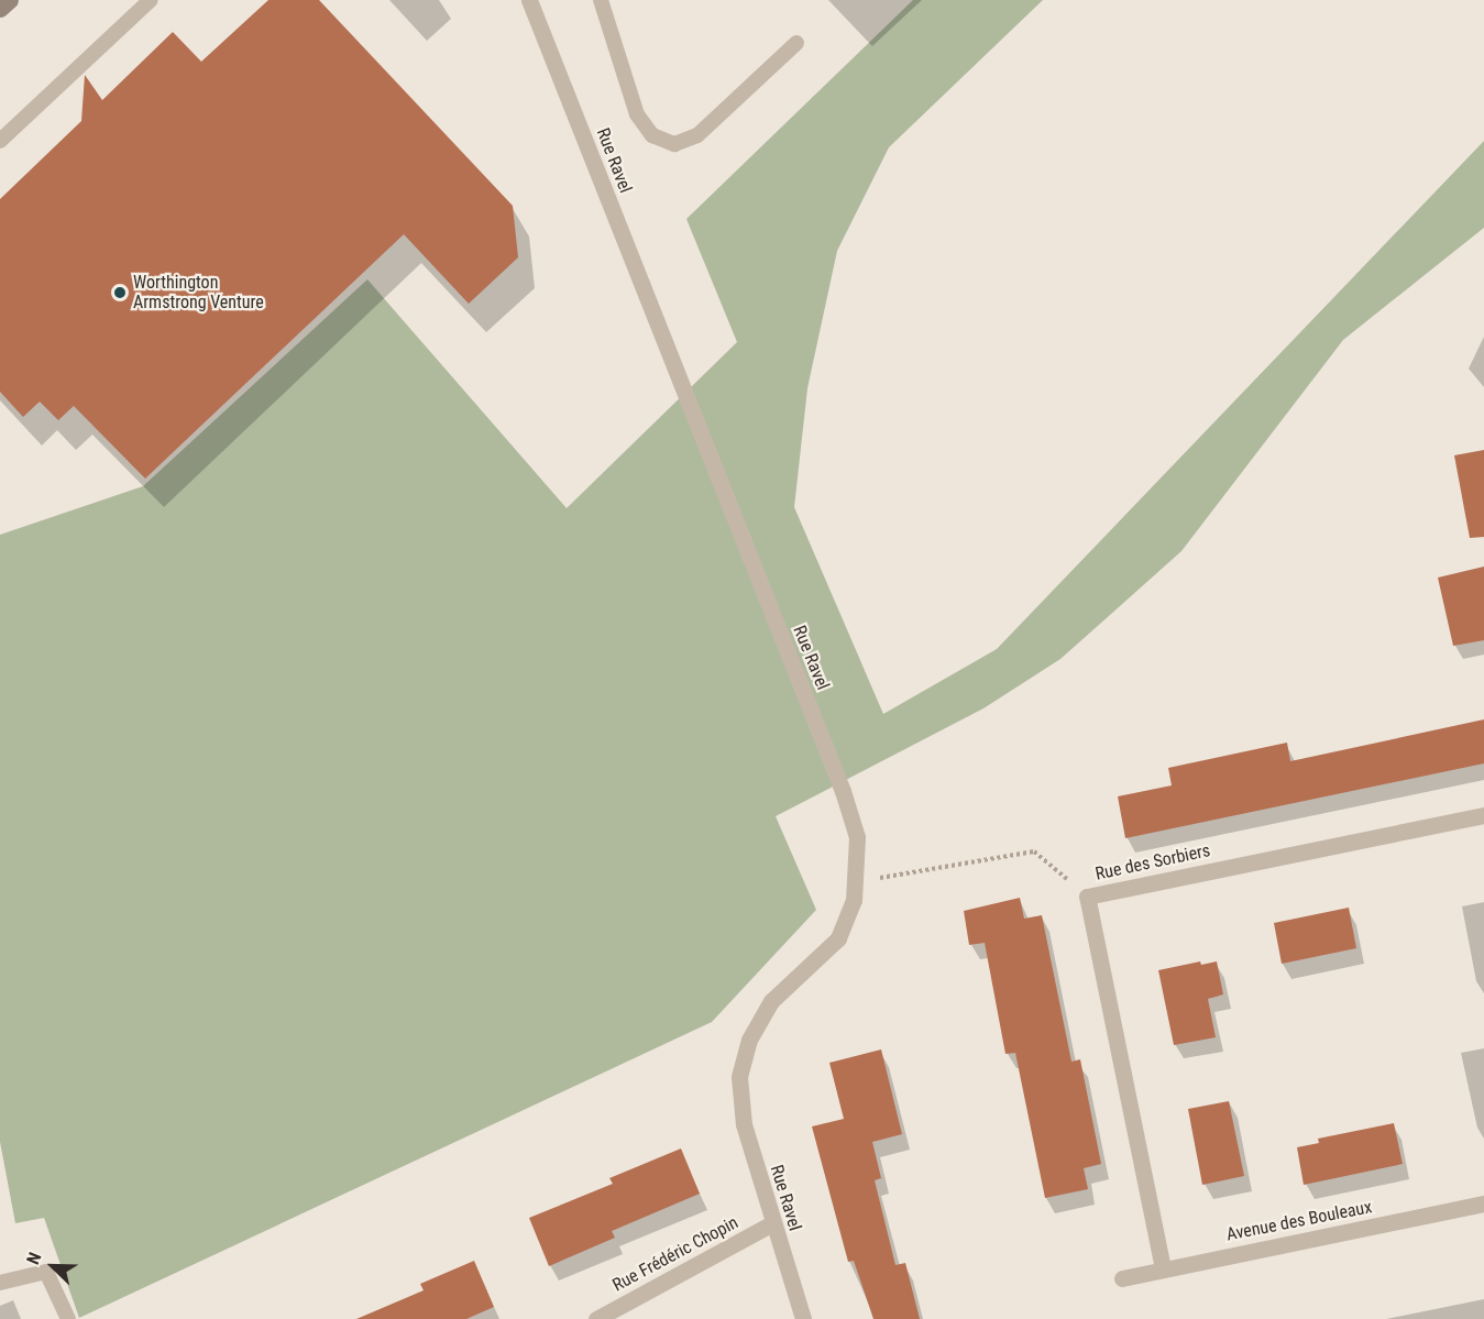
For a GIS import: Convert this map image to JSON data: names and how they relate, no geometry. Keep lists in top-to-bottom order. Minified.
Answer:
{"streets":{"street":["Rue Ravel","Rue des Sorbiers","Avenue des Bouleaux","Rue Frédéric Chopin"]},"crossings":[["Rue Ravel","Rue Frédéric Chopin"],["Rue des Sorbiers","Avenue des Bouleaux"]],"places":["Worthington Armstrong Venture"],"north":"top left"}
